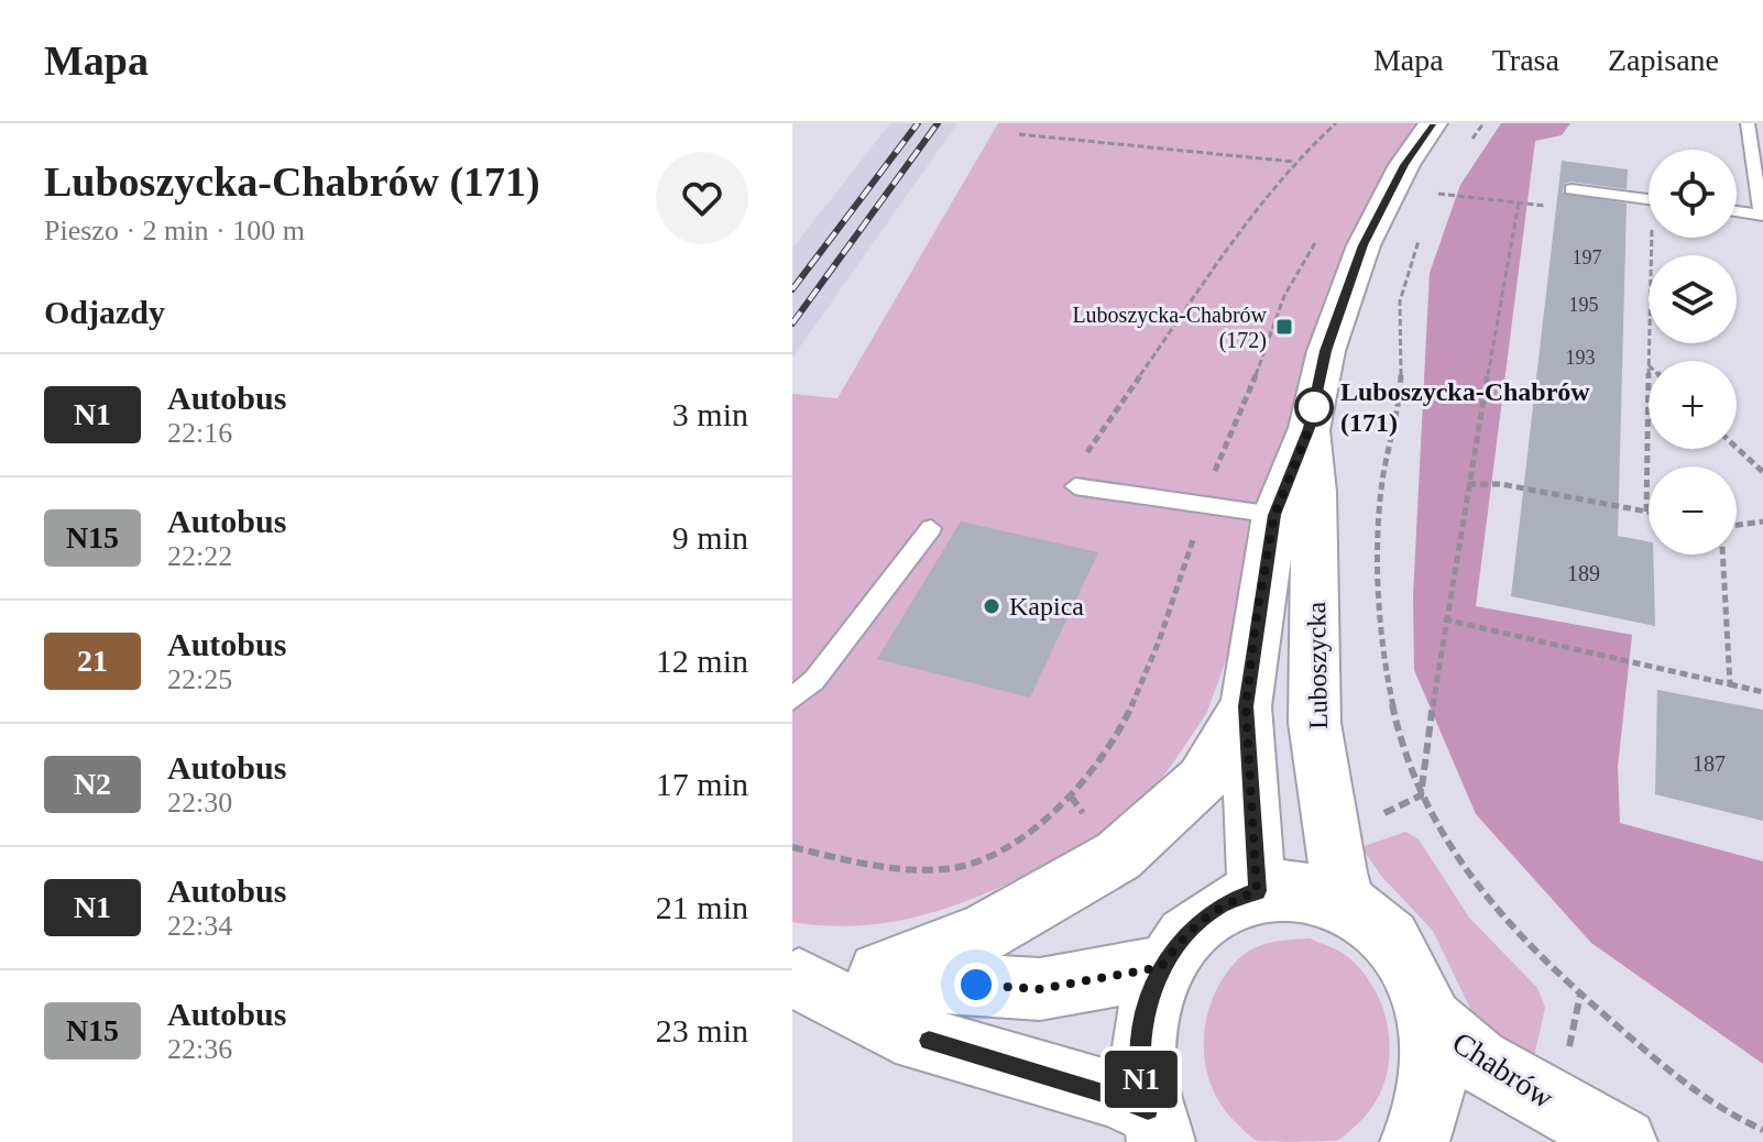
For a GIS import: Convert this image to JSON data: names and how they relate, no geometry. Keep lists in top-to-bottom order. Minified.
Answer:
{"streets":{"street":["Luboszycka","Chabrów"]},"places":{"transit":["Luboszycka-Chabrów (172)"],"other":["Luboszycka-Chabrów (171)","Kapica"]},"lines":["bus line N1"],"house_numbers":["197","195","193","189","187"],"page":{"header":"Mapa","nav":["Mapa","Trasa","Zapisane"],"heading":[["Luboszycka-Chabrów (171)","Pieszo · 2 min · 100 m"],"Odjazdy"],"on_map":"N1","map_buttons":["+","−"],"list":[{"mark":"N1","name":"Autobus","note":"22:16","value":"3 min"},{"mark":"N15","name":"Autobus","note":"22:22","value":"9 min"},{"mark":"21","name":"Autobus","note":"22:25","value":"12 min"},{"mark":"N2","name":"Autobus","note":"22:30","value":"17 min"},{"mark":"N1","name":"Autobus","note":"22:34","value":"21 min"},{"mark":"N15","name":"Autobus","note":"22:36","value":"23 min"}]}}
